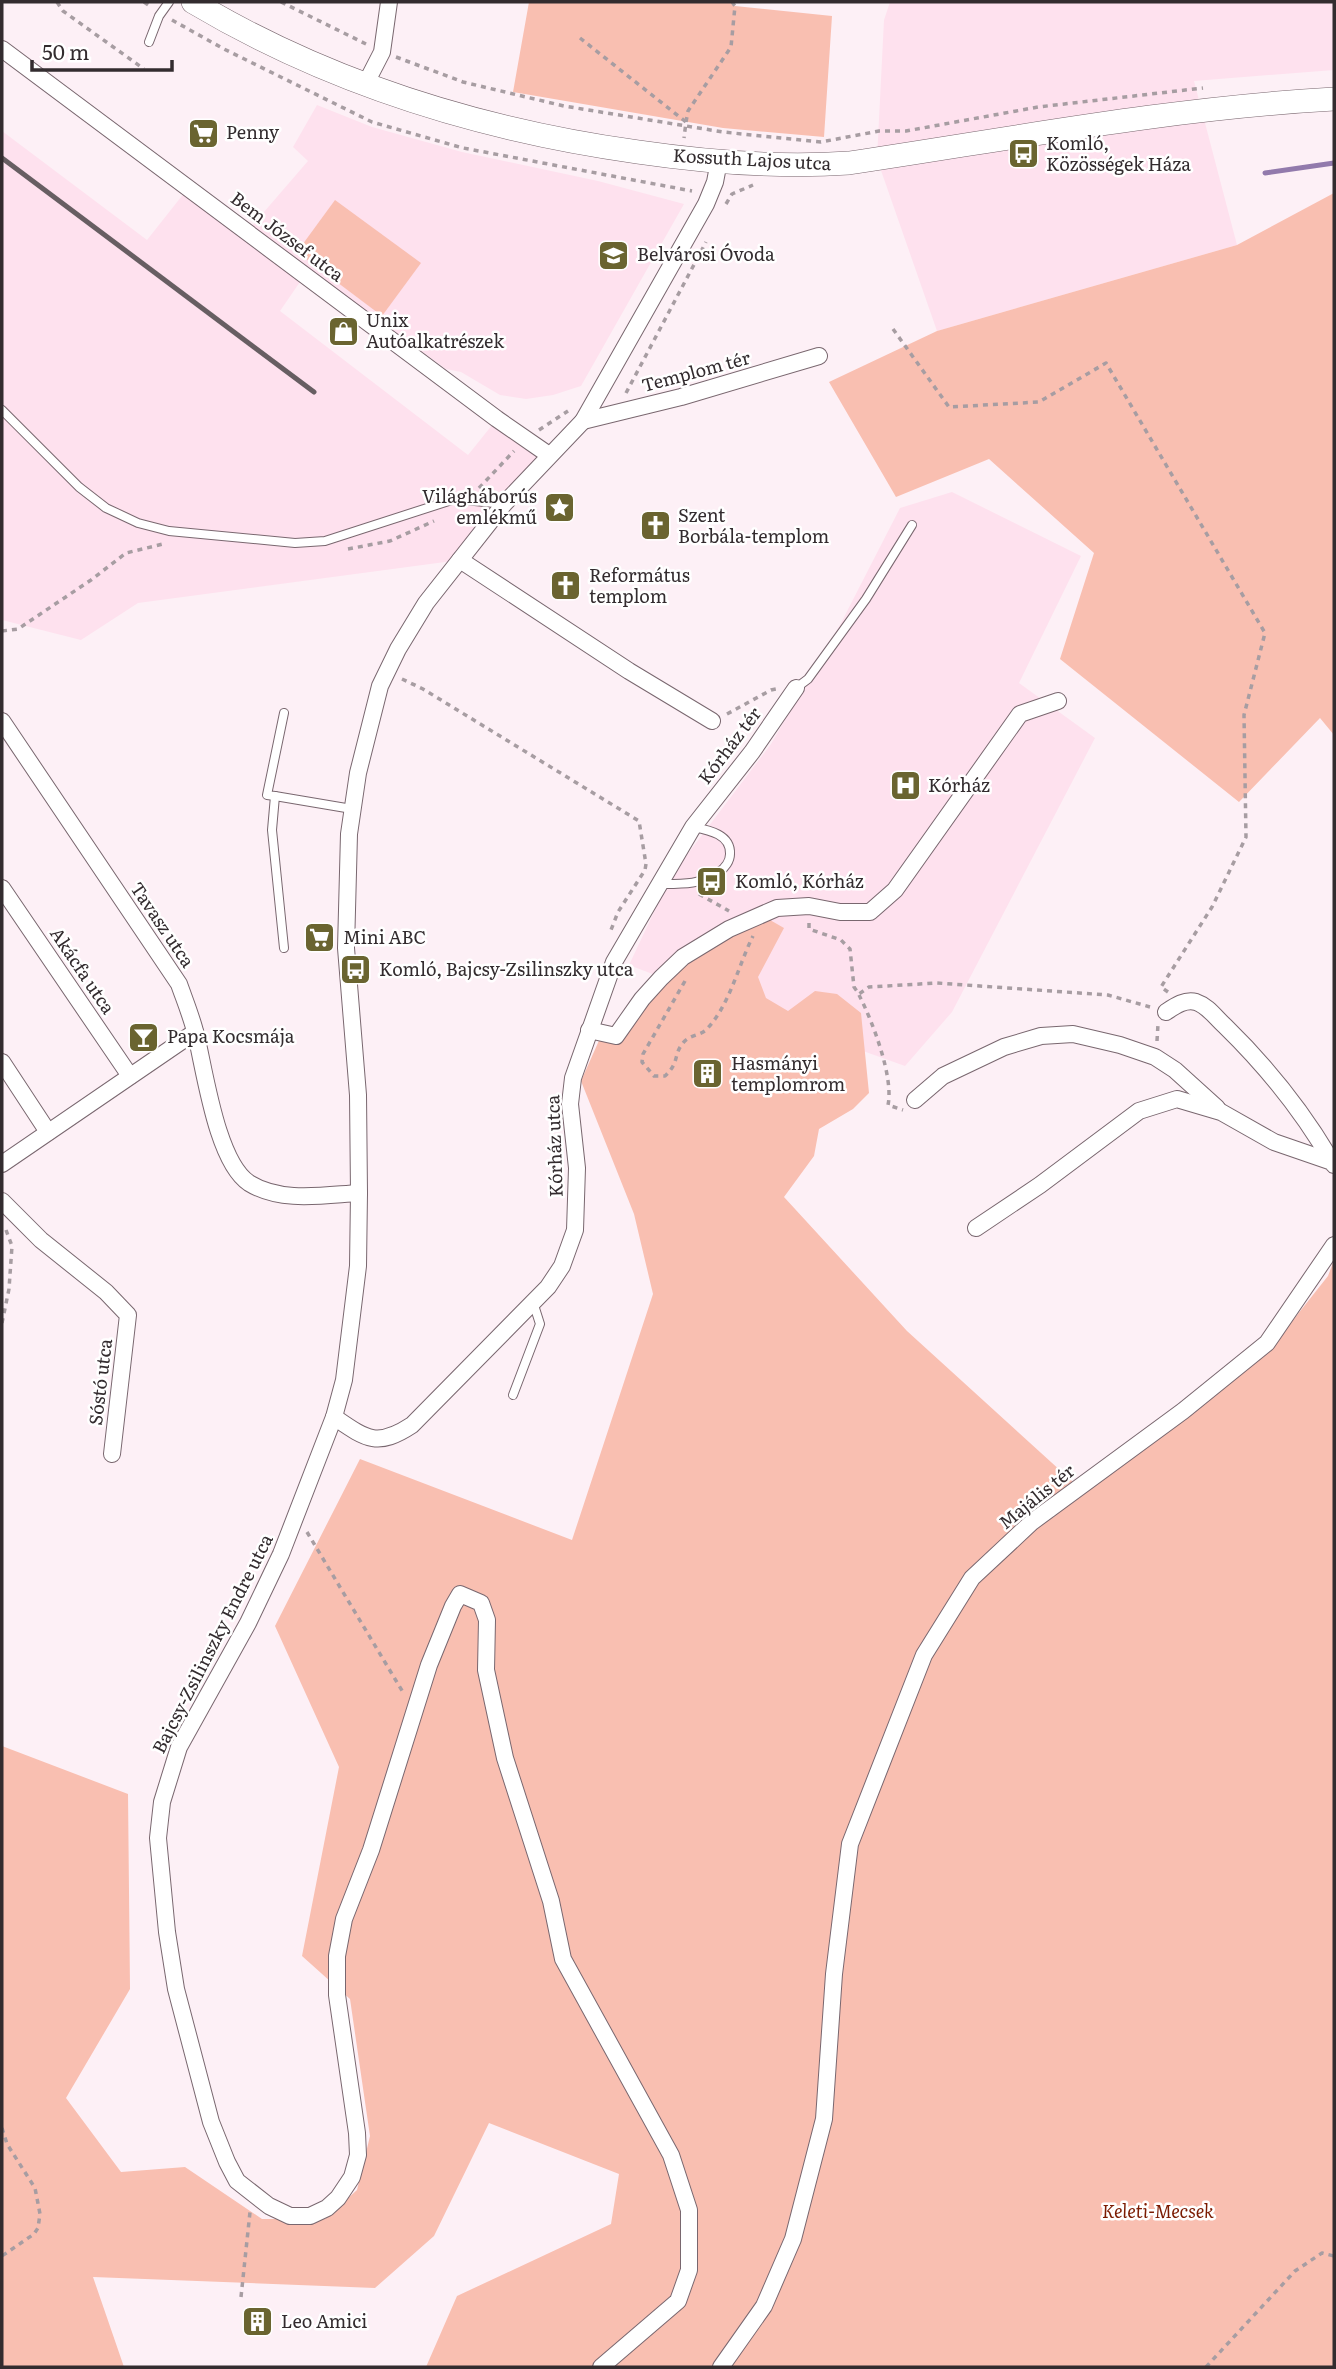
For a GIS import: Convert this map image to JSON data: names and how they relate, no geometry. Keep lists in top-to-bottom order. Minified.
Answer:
{"streets":{"main road":["Kossuth Lajos utca"],"street":["Bem József utca","Templom tér","Kórház tér","Tavasz utca","Akácfa utca","Kórház utca","Sóstó utca","Majális tér","Bajcsy-Zsilinszky Endre utca"]},"crossings":[["Kossuth Lajos utca","Bajcsy-Zsilinszky Endre utca"],["Bem József utca","Bajcsy-Zsilinszky Endre utca"],["Templom tér","Bajcsy-Zsilinszky Endre utca"],["Kórház tér","Kórház utca"],["Tavasz utca","Bajcsy-Zsilinszky Endre utca"],["Kórház utca","Bajcsy-Zsilinszky Endre utca"]],"parks":["Keleti-Mecsek"],"places":{"supermarket":["Penny","Mini ABC"],"bus stop":["Komló, Közösségek Háza","Komló, Kórház","Komló, Bajcsy-Zsilinszky utca"],"school or university":["Belvárosi Óvoda"],"shop":["Unix Autóalkatrészek"],"place":["Világháborús emlékmű"],"church":["Szent Borbála-templom","Református templom"],"hospital":["Kórház"],"bar":["Papa Kocsmája"],"building":["Hasmányi templomrom","Leo Amici"]},"scale_bar":"50 m"}
